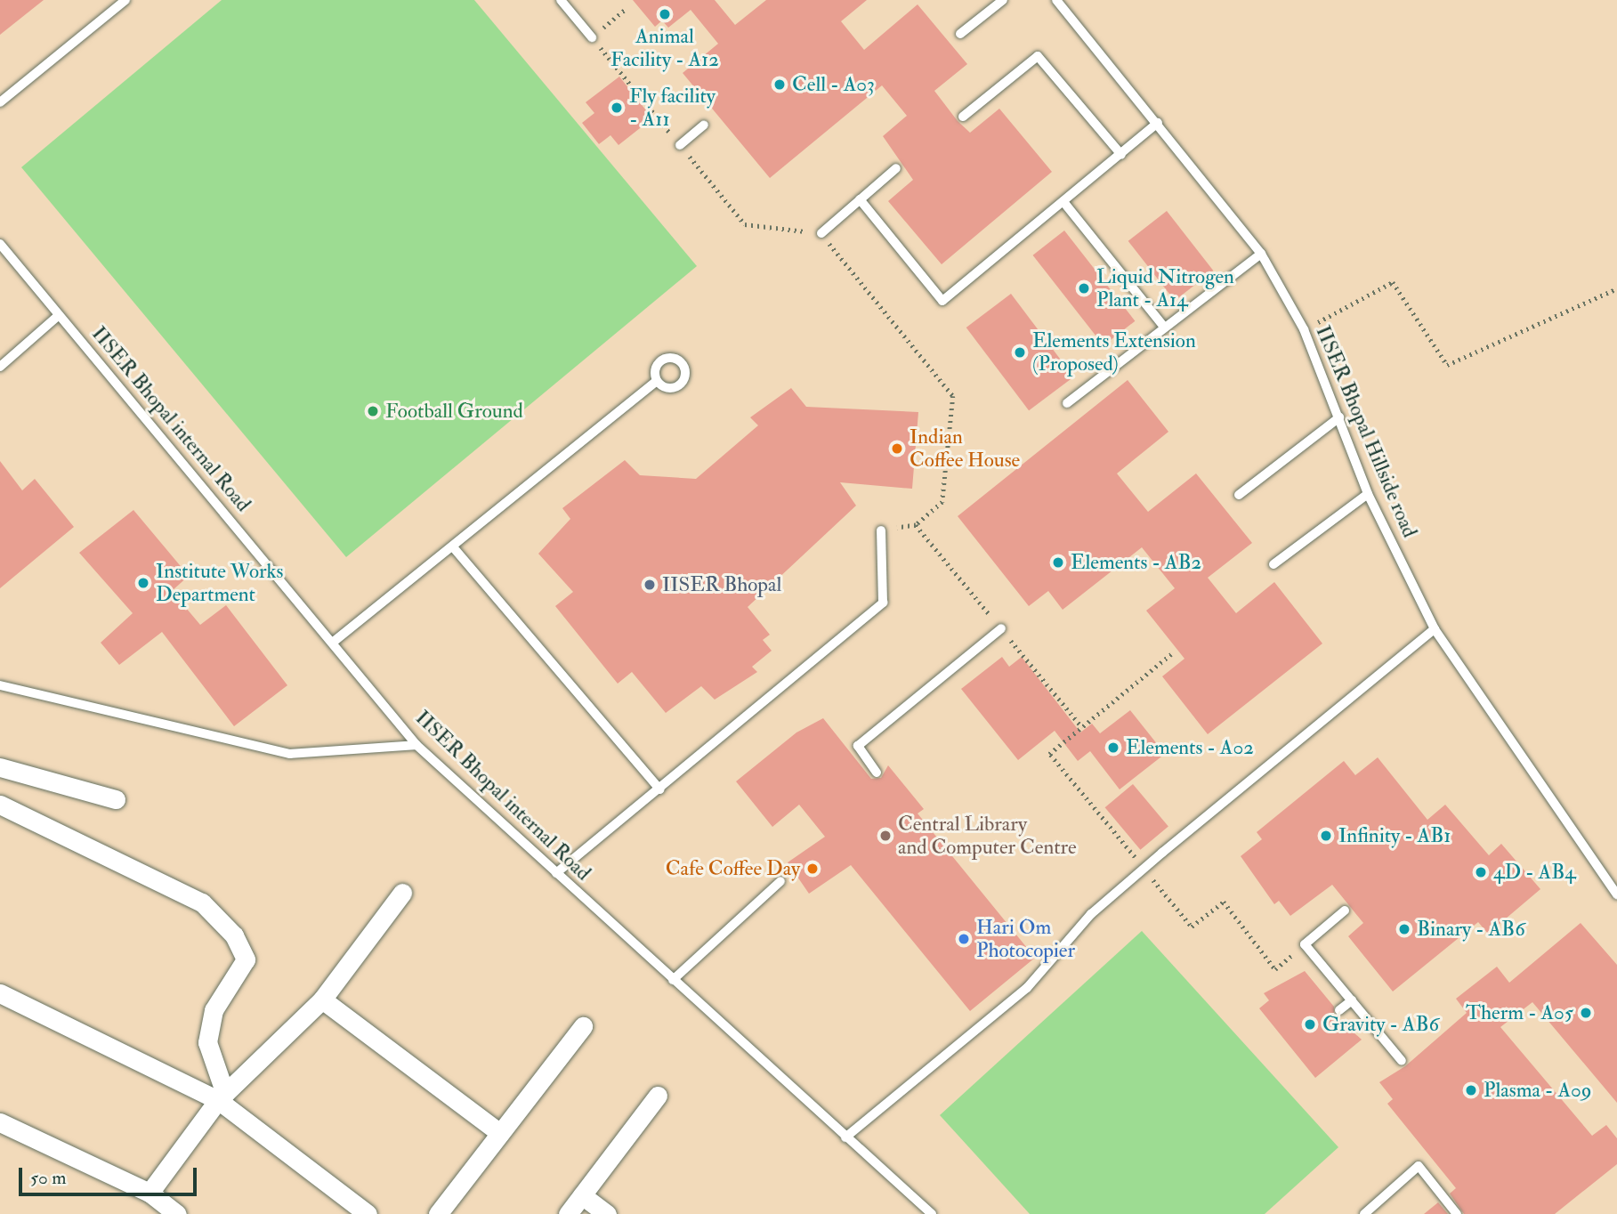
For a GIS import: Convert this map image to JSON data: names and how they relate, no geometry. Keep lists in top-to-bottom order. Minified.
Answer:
{"streets":{"lane":["IISER Bhopal internal Road","IISER Bhopal Hillside road"]},"places":["Animal Facility - A12","Cell - A03","Fly facility - A11","Liquid Nitrogen Plant - A14","Elements Extension (Proposed)","Football Ground","Indian Coffee House","Elements - AB2","Institute Works Department","IISER Bhopal","Elements - A02","Central Library and Computer Centre","Infinity - AB1","Cafe Coffee Day","4D - AB4","Binary - AB6","Hari Om Photocopier","Therm - A05","Gravity - AB6","Plasma - A09"],"scale_bar":"50 m"}
